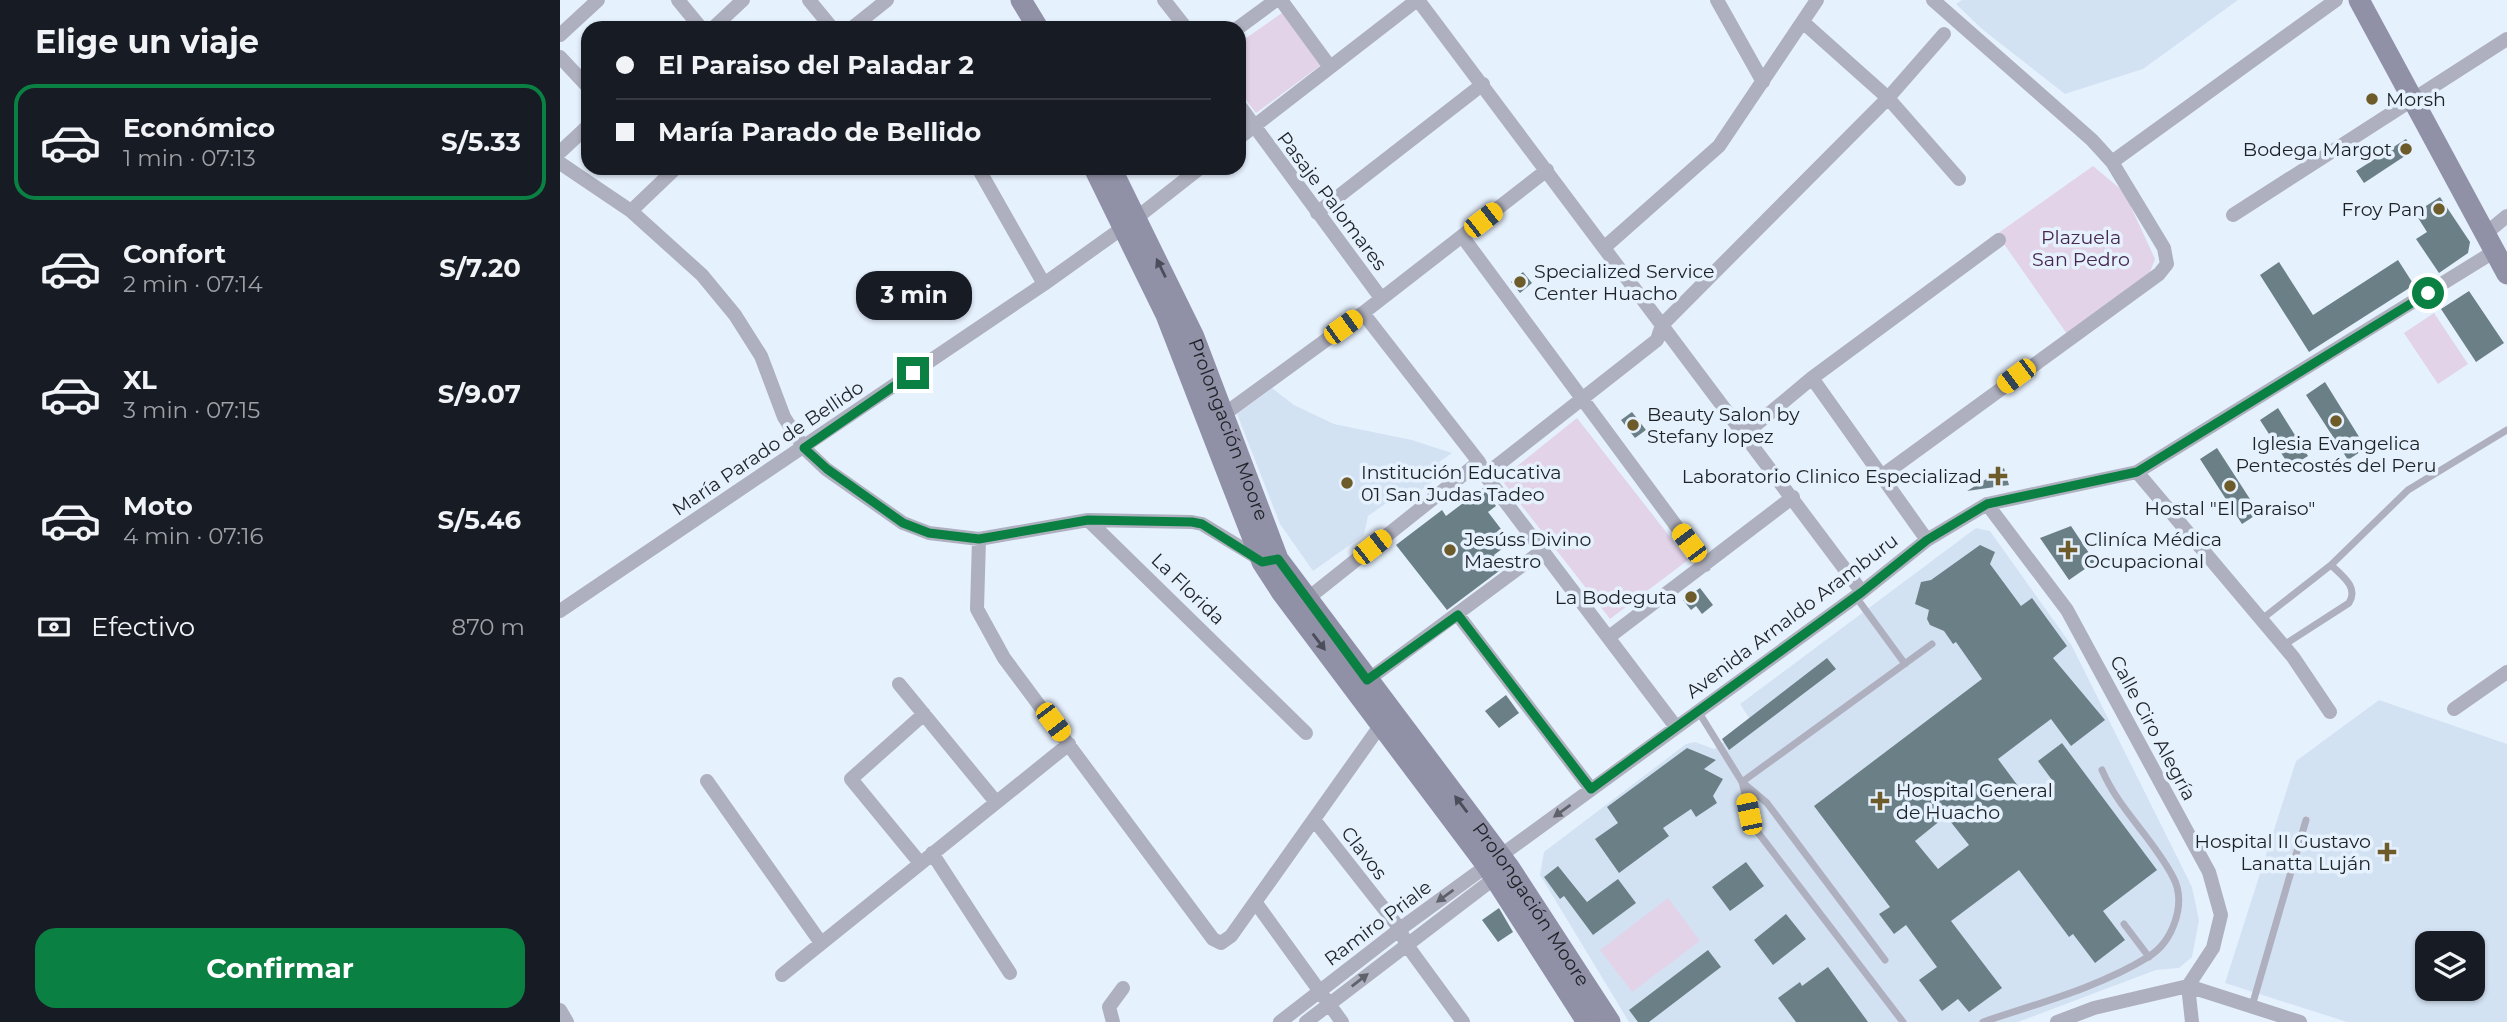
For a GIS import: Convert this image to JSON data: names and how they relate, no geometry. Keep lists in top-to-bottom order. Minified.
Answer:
{"streets":{"street":["Pasaje Palomares","Prolongación Moore","María Parado de Bellido","La Florida","Avenida Arnaldo Aramburu","Calle Ciro Alegría","Clavos","Ramiro Priale"]},"crossings":[["Prolongación Moore","María Parado de Bellido"],["Prolongación Moore","Avenida Arnaldo Aramburu"],["Prolongación Moore","Ramiro Priale"],["Avenida Arnaldo Aramburu","Calle Ciro Alegría"],["Avenida Arnaldo Aramburu","Ramiro Priale"],["Clavos","Ramiro Priale"]],"parks":["Plazuela San Pedro"],"places":{"other":["Morsh","Bodega Margot","Froy Pan","Specialized Service Center Huacho","Iglesia Evangelica Pentecostés del Peru","Beauty Salon by Stefany lopez","Institución Educativa 01 San Judas Tadeo","Hostal \"El Paraiso\"","Jesúss Divino Maestro","La Bodeguta"],"health":["Laboratorio Clinico Especializad","Cliníca Médica Ocupacional","Hospital General de Huacho","Hospital II Gustavo Lanatta Luján"]},"page":{"heading":"Elige un viaje","banner":["El Paraiso del Paladar 2","María Parado de Bellido"],"list":[{"name":"Económico","note":"1 min · 07:13","value":"S/5.33"},{"name":"Confort","note":"2 min · 07:14","value":"S/7.20"},{"name":"XL","note":"3 min · 07:15","value":"S/9.07"},{"name":"Moto","note":"4 min · 07:16","value":"S/5.46"}],"bubble":"3 min","pay":["Efectivo","870 m"],"buttons":"Confirmar"}}
